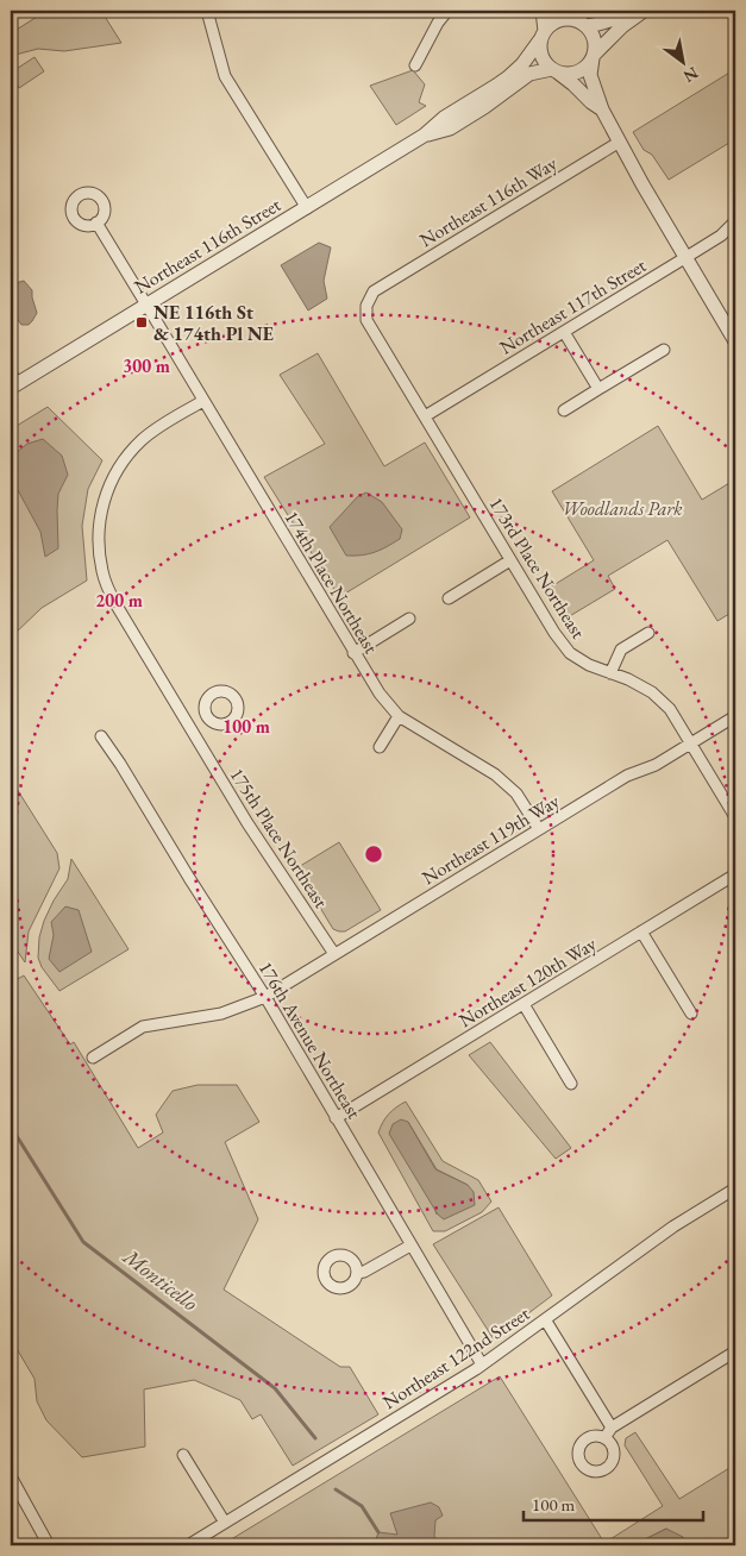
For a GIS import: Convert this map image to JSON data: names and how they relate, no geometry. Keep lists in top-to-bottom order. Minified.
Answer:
{"streets":{"street":["Northeast 116th Way","Northeast 116th Street","Northeast 117th Street","173rd Place Northeast","174th Place Northeast","175th Place Northeast","Northeast 119th Way","Northeast 120th Way","176th Avenue Northeast","Northeast 122nd Street"]},"crossings":[["Northeast 116th Way","173rd Place Northeast"],["Northeast 116th Street","174th Place Northeast"],["Northeast 117th Street","173rd Place Northeast"],["173rd Place Northeast","Northeast 119th Way"],["174th Place Northeast","175th Place Northeast"],["174th Place Northeast","Northeast 119th Way"],["175th Place Northeast","Northeast 119th Way"],["Northeast 119th Way","176th Avenue Northeast"],["Northeast 120th Way","176th Avenue Northeast"],["176th Avenue Northeast","Northeast 122nd Street"]],"water":["Monticello"],"parks":["Woodlands Park"],"places":{"transit":["NE 116th St & 174th Pl NE"]},"scale_bar":"100 m","north":"bottom right","rings":["300 m","200 m","100 m"]}
